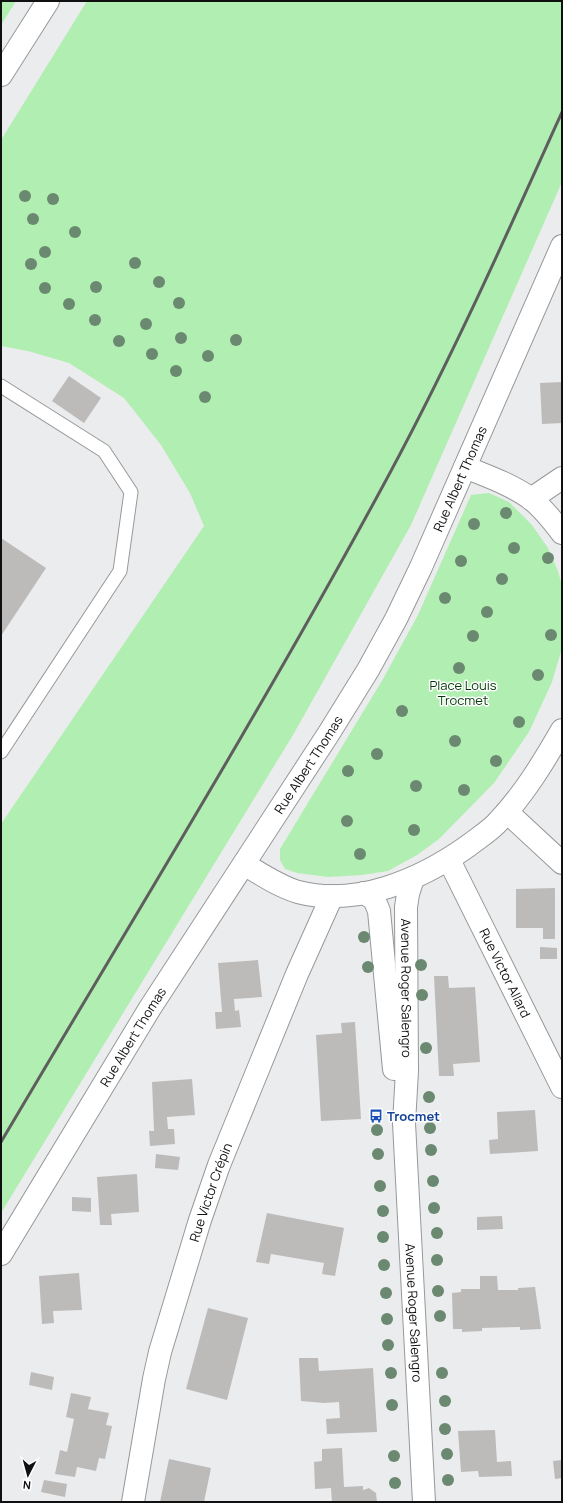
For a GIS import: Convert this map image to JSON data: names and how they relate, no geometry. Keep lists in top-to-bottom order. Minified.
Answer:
{"streets":{"street":["Rue Albert Thomas","Rue Victor Allard","Avenue Roger Salengro","Rue Victor Crépin"]},"parks":["Place Louis Trocmet"],"places":{"bus stop":["Trocmet"]},"north":"bottom"}
